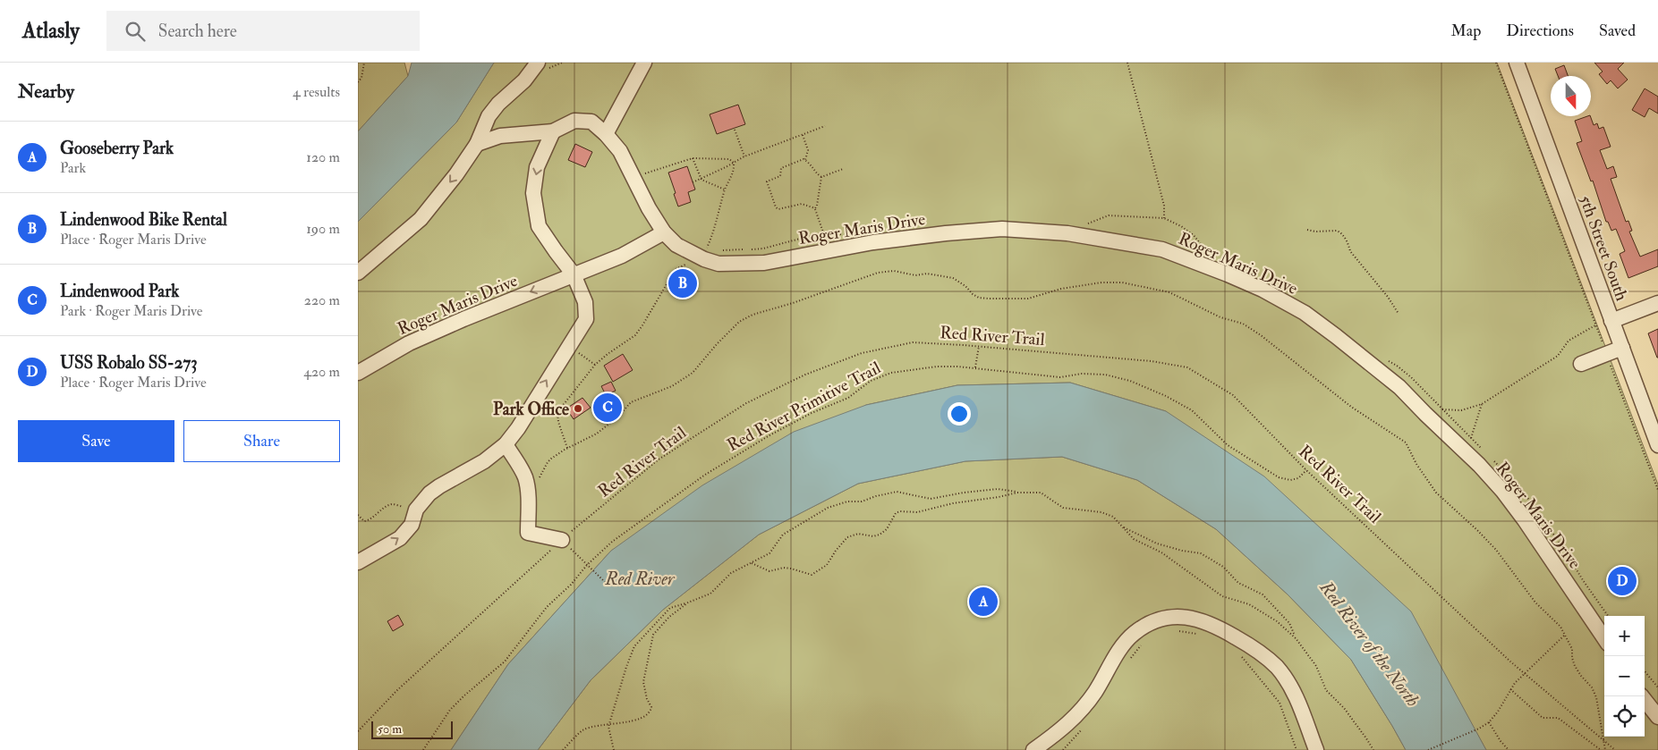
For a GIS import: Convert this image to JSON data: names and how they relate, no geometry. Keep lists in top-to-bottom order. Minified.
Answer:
{"streets":{"street":["Roger Maris Drive","5th Street South"],"path":["Red River Trail","Red River Primitive Trail"]},"crossings":[["Red River Trail","Red River Primitive Trail"]],"water":["Red River","Red River of the North"],"places":["Park Office"],"scale_bar":"50 m","north":"bottom","page":{"header":"Atlasly","search":"Search here","nav":["Map","Directions","Saved"],"heading":["Nearby","4 results"],"list":[{"mark":"A","name":"Gooseberry Park","note":"Park","value":"120 m"},{"mark":"B","name":"Lindenwood Bike Rental","note":"Place · Roger Maris Drive","value":"190 m"},{"mark":"C","name":"Lindenwood Park","note":"Park · Roger Maris Drive","value":"220 m"},{"mark":"D","name":"USS Robalo SS-273","note":"Place · Roger Maris Drive","value":"420 m"}],"pins":["B","C","D","A"],"buttons":["Save","Share"],"map_buttons":["+","−"],"scale":"50 m"}}
